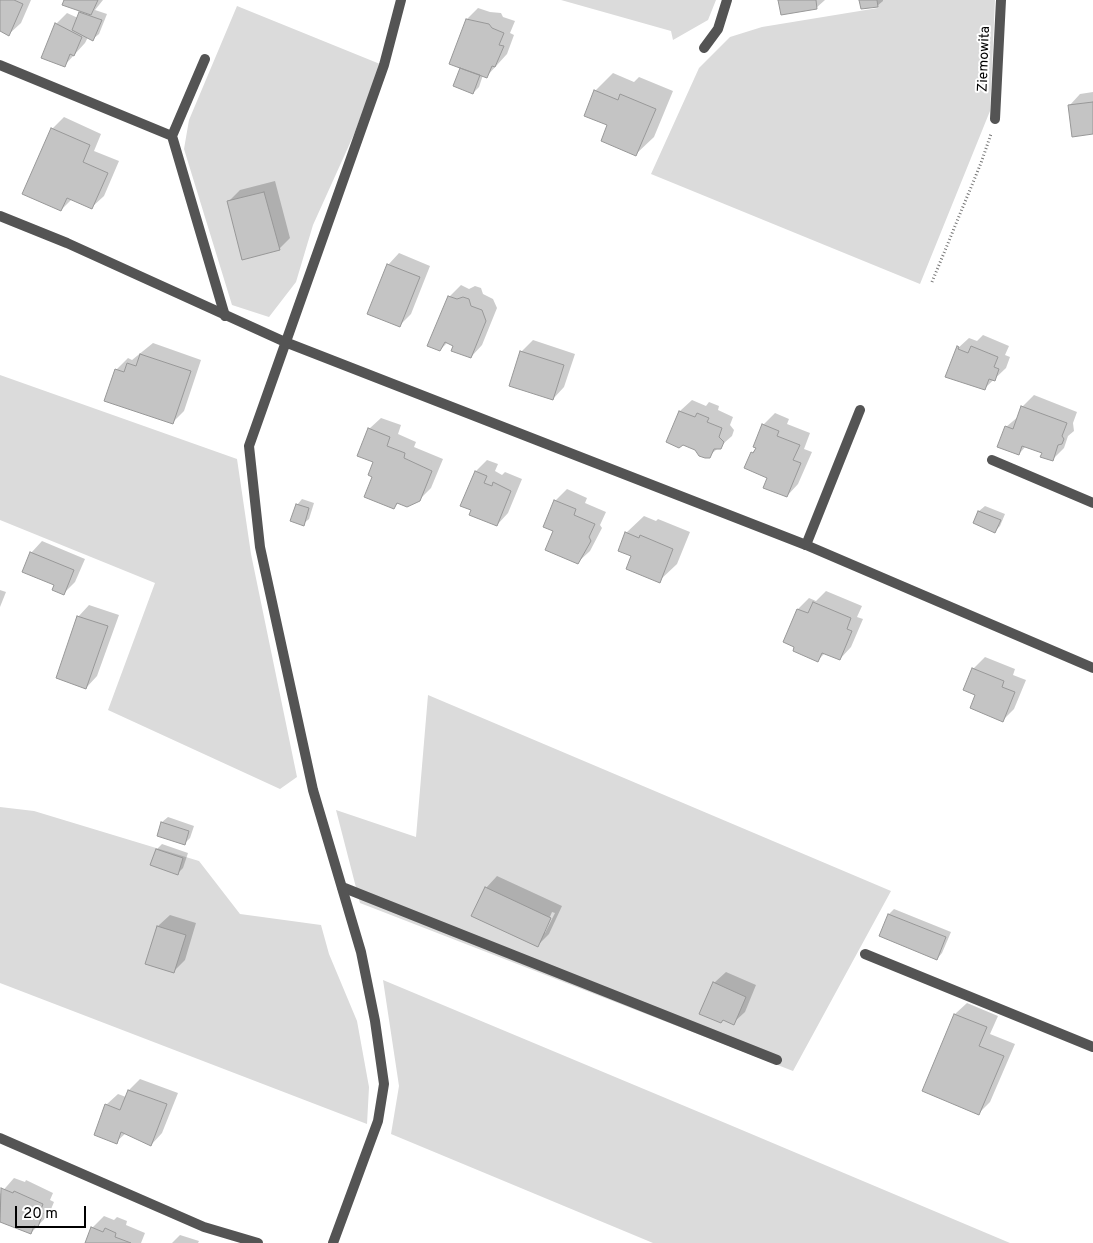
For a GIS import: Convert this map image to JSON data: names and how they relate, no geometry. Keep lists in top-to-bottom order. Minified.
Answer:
{"streets":{"street":["Ziemowita"]},"scale_bar":"20 m"}
